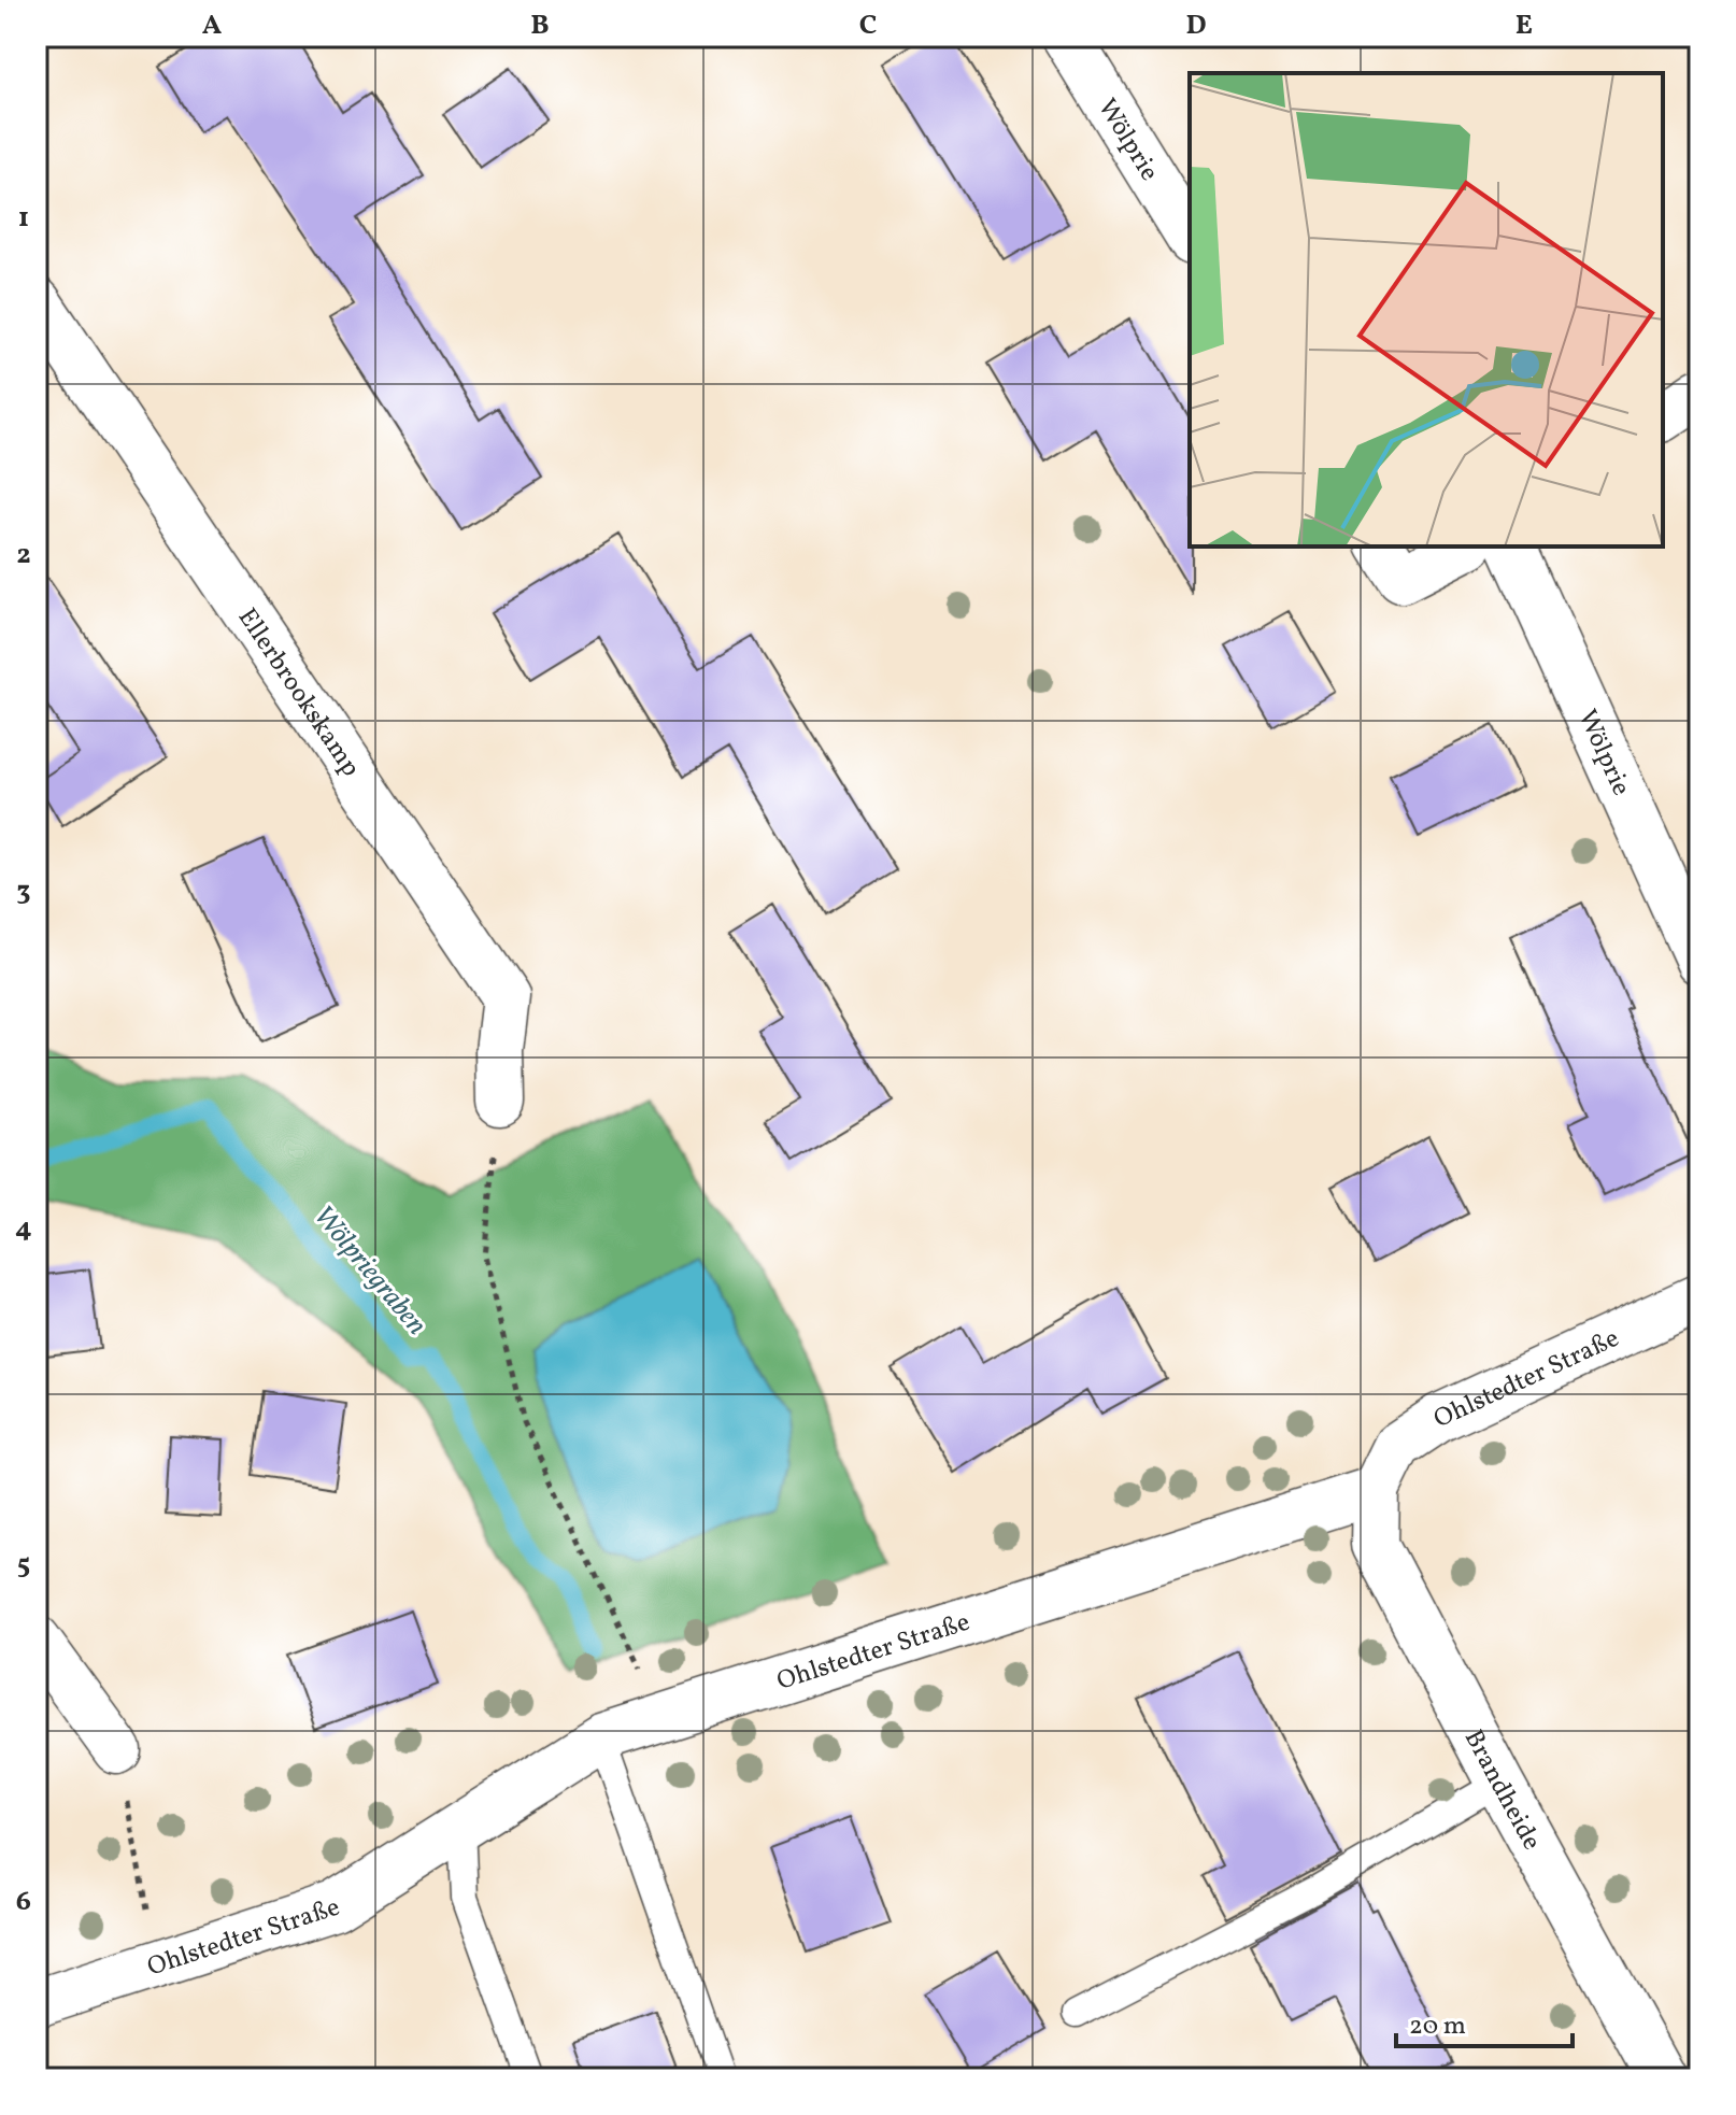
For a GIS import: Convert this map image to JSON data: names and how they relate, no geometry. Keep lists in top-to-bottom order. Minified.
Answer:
{"streets":{"street":["Wölprie","Ellerbrookskamp","Ohlstedter Straße","Brandheide"]},"crossings":[["Ohlstedter Straße","Brandheide"]],"water":["Wölpriegraben"],"scale_bar":"20 m","grid":{"columns":["A","B","C","D","E"],"rows":["1","2","3","4","5","6"]}}
